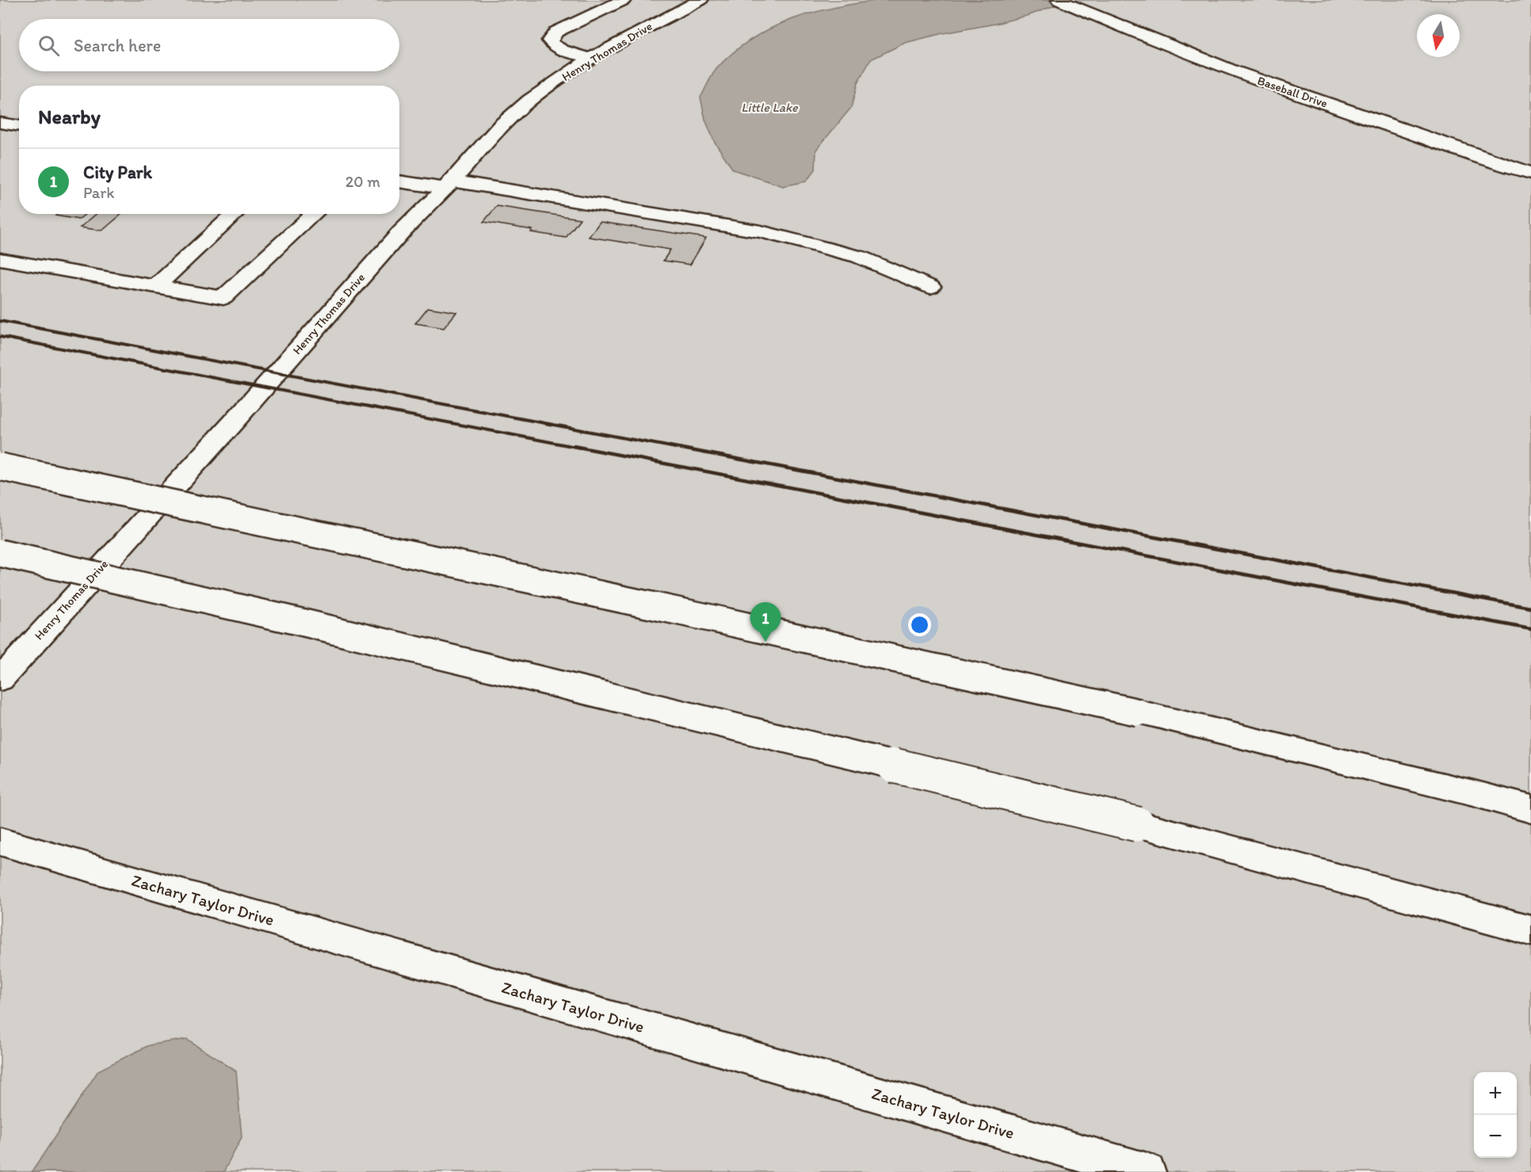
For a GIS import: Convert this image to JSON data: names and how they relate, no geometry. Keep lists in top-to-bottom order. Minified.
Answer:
{"streets":{"main road":["Henry Thomas Drive","Baseball Drive","Zachary Taylor Drive"]},"water":["Little Lake"],"north":"bottom","page":{"search":"Search here","heading":"Nearby","list":[{"mark":"1","name":"City Park","note":"Park","value":"20 m"}],"pins":"1","map_buttons":["+","−"]}}
